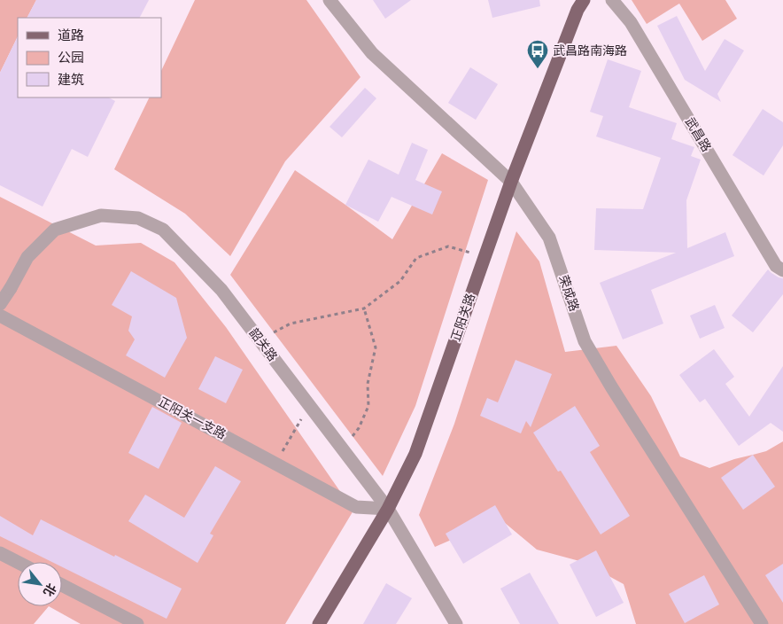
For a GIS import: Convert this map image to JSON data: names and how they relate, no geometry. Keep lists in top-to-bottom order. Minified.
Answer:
{"streets":{"main road":["正阳关路"],"street":["武昌路","荣成路","韶关路","正阳关一支路"]},"crossings":[["荣成路","正阳关路"],["正阳关路","韶关路"],["正阳关路","正阳关一支路"],["韶关路","正阳关一支路"]],"places":{"bus stop":["武昌路南海路"]},"legend":["道路","公园","建筑"],"north":"bottom right"}
